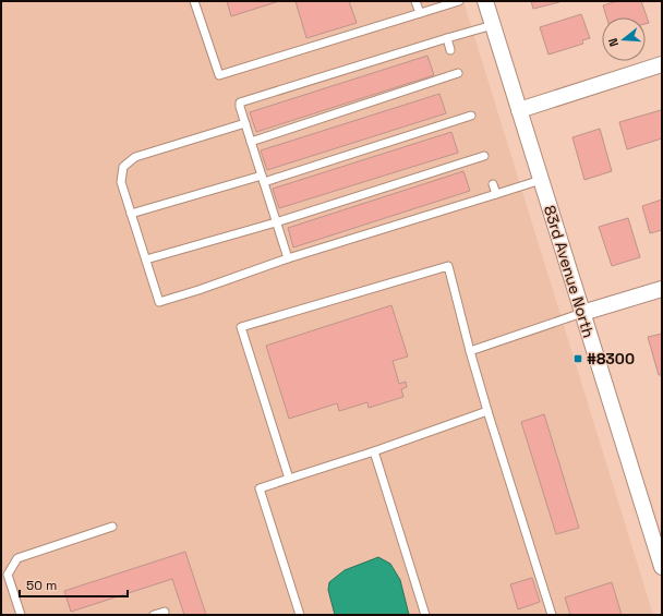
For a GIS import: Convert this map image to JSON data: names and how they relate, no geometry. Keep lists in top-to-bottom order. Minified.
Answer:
{"streets":{"street":["83rd Avenue North"]},"places":{"transit":["#8300"]},"scale_bar":"50 m","north":"left"}
